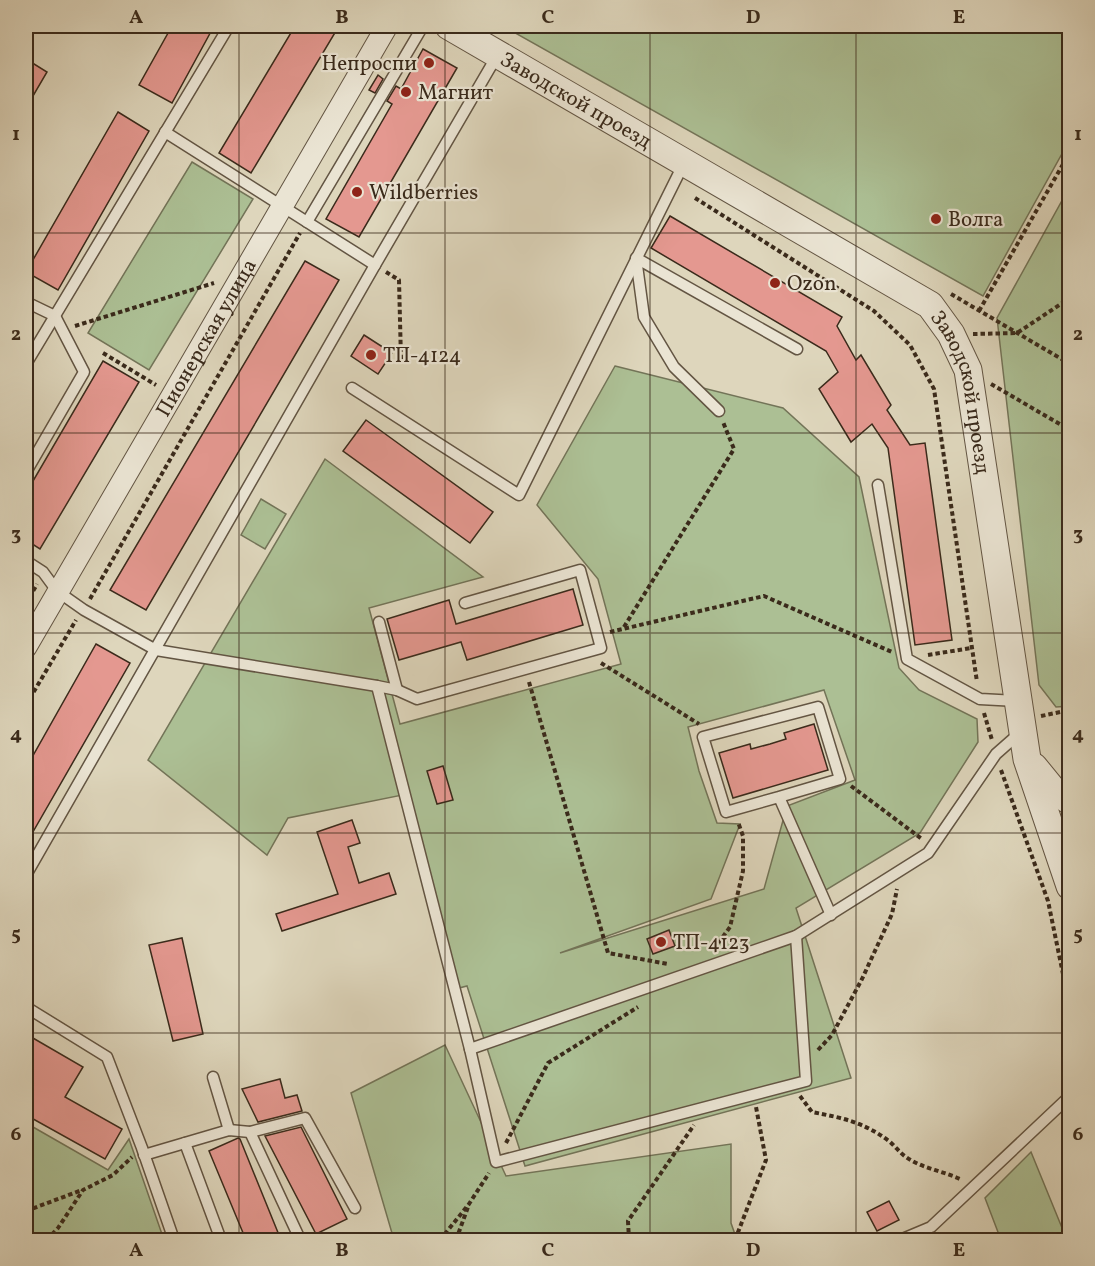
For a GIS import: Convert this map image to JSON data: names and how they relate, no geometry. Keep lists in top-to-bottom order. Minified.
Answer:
{"streets":{"street":["Заводской проезд","Пионерская улица"]},"places":["Непроспи","Магнит","Wildberries","Волга","Ozon","ТП-4124","ТП-4123"],"grid":{"columns":["A","B","C","D","E"],"rows":["1","2","3","4","5","6"]}}
